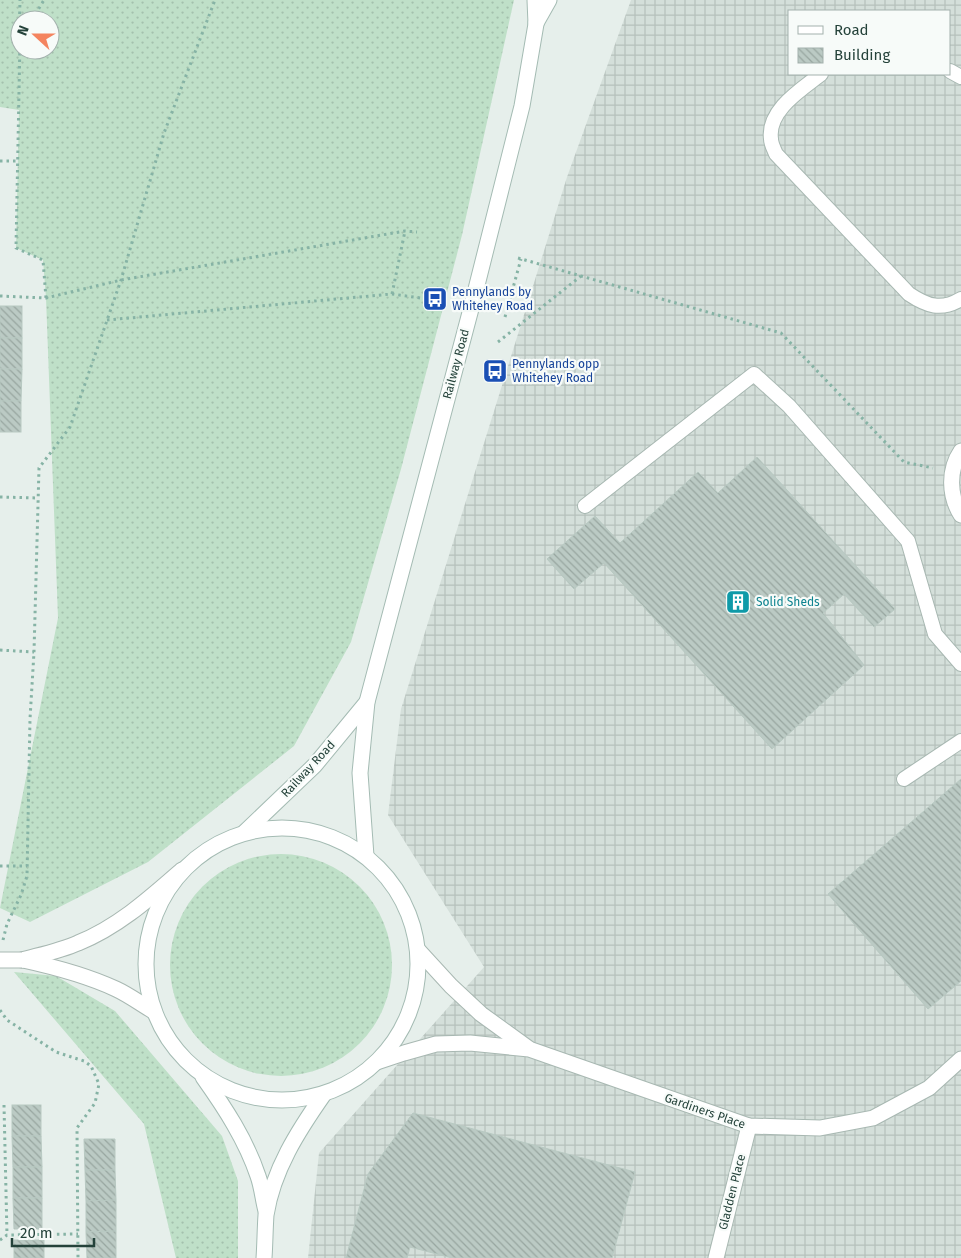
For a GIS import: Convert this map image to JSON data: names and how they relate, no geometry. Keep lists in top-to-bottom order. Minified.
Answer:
{"streets":{"main road":["Railway Road","Gardiners Place","Gladden Place"]},"crossings":[["Gardiners Place","Gladden Place"]],"places":{"bus stop":["Pennylands by Whitehey Road","Pennylands opp Whitehey Road"],"building":["Solid Sheds"]},"legend":["Road","Building"],"scale_bar":"20 m","north":"left"}
